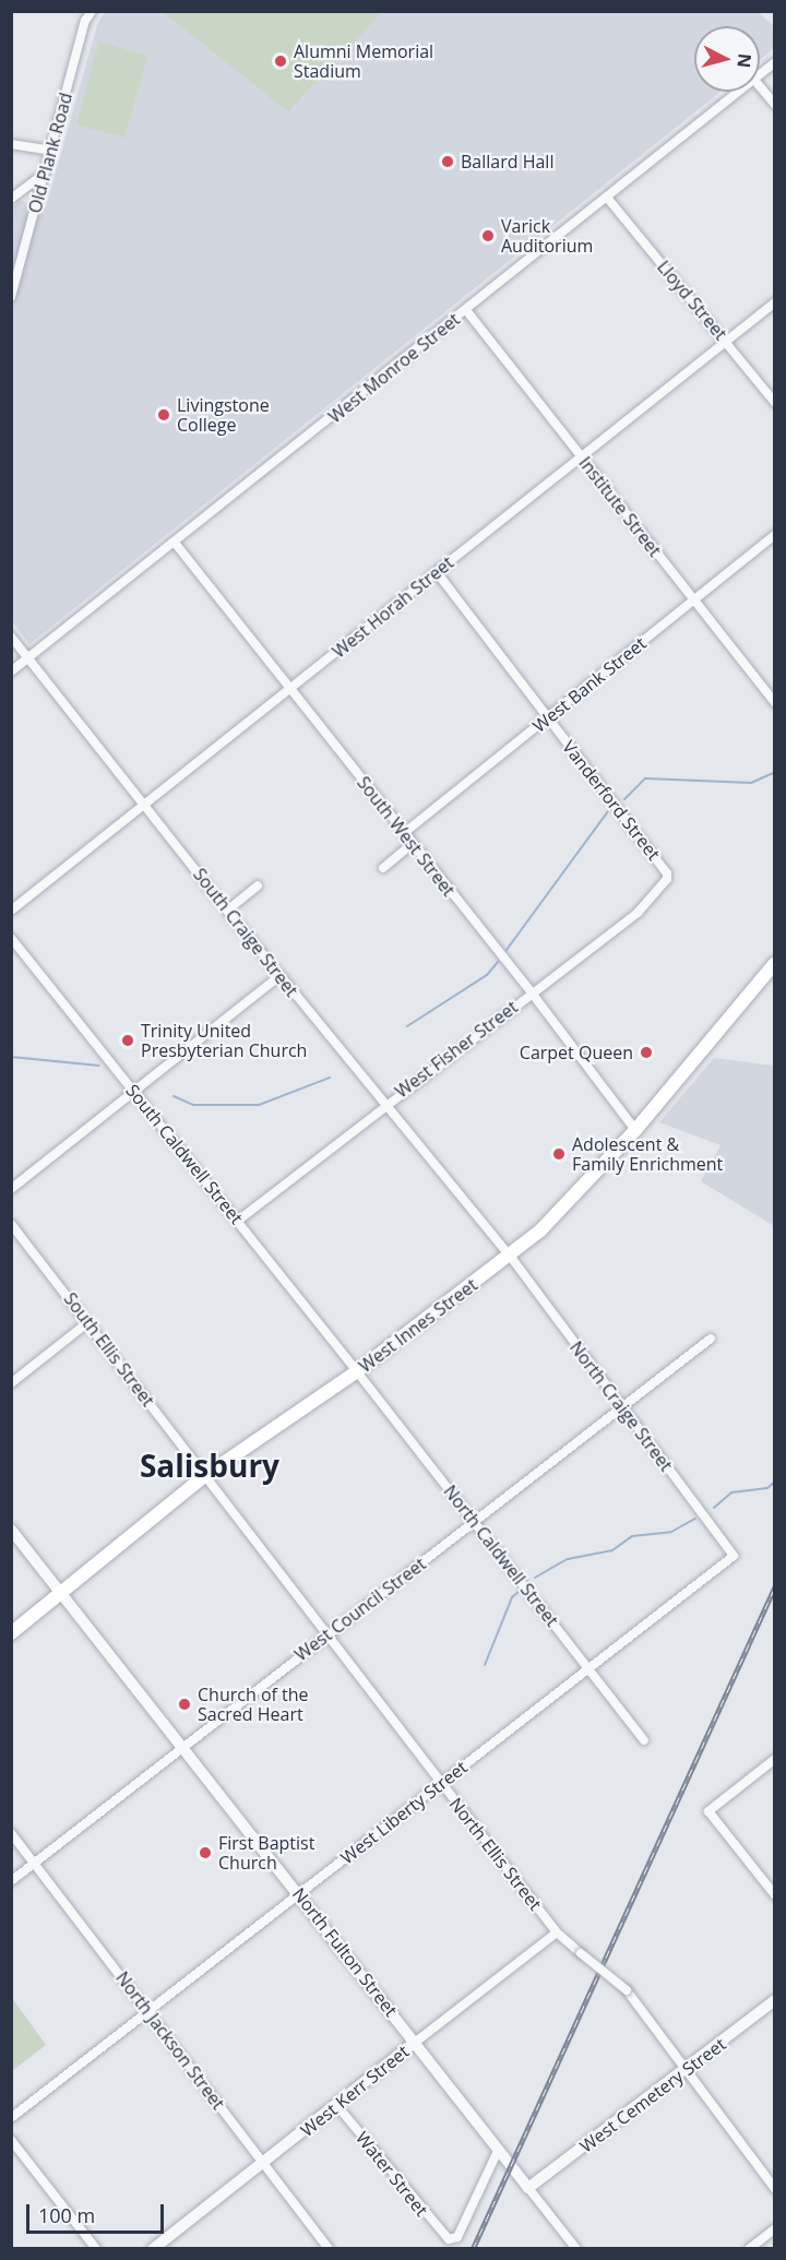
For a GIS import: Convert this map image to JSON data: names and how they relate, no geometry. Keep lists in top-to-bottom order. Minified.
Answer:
{"streets":{"main road":["West Innes Street"],"street":["Old Plank Road","Lloyd Street","West Monroe Street","Institute Street","West Horah Street","West Bank Street","Vanderford Street","South West Street","South Craige Street","West Fisher Street","South Caldwell Street","South Ellis Street","North Craige Street","North Caldwell Street","West Council Street","West Liberty Street","North Ellis Street","North Fulton Street","North Jackson Street","West Kerr Street","West Cemetery Street","Water Street"]},"crossings":[["Lloyd Street","West Monroe Street"],["Lloyd Street","West Horah Street"],["West Monroe Street","Institute Street"],["West Monroe Street","South West Street"],["West Monroe Street","South Craige Street"],["Institute Street","West Horah Street"],["Institute Street","West Bank Street"],["West Horah Street","Vanderford Street"],["West Horah Street","South West Street"],["West Horah Street","South Craige Street"],["West Bank Street","Vanderford Street"],["West Bank Street","South West Street"],["Vanderford Street","West Fisher Street"],["South West Street","West Fisher Street"],["South West Street","West Innes Street"],["South Craige Street","West Fisher Street"],["South Craige Street","West Innes Street"],["South Craige Street","North Craige Street"],["West Fisher Street","South Caldwell Street"],["South Caldwell Street","West Innes Street"],["South Caldwell Street","North Caldwell Street"],["West Innes Street","South Ellis Street"],["West Innes Street","North Craige Street"],["West Innes Street","North Caldwell Street"],["West Innes Street","North Ellis Street"],["West Innes Street","North Fulton Street"],["South Ellis Street","North Ellis Street"],["North Craige Street","West Council Street"],["North Craige Street","West Liberty Street"],["North Caldwell Street","West Council Street"],["North Caldwell Street","West Liberty Street"],["West Council Street","North Ellis Street"],["West Council Street","North Fulton Street"],["West Council Street","North Jackson Street"],["West Liberty Street","North Ellis Street"],["West Liberty Street","North Fulton Street"],["West Liberty Street","North Jackson Street"],["North Ellis Street","West Kerr Street"],["North Ellis Street","West Cemetery Street"],["North Fulton Street","West Kerr Street"],["North Fulton Street","West Cemetery Street"],["North Fulton Street","Water Street"],["North Jackson Street","West Kerr Street"],["West Kerr Street","Water Street"]],"districts":["Salisbury"],"places":["Alumni Memorial Stadium","Ballard Hall","Varick Auditorium","Livingstone College","Trinity United Presbyterian Church","Carpet Queen","Adolescent & Family Enrichment","Church of the Sacred Heart","First Baptist Church"],"scale_bar":"100 m","north":"right"}
